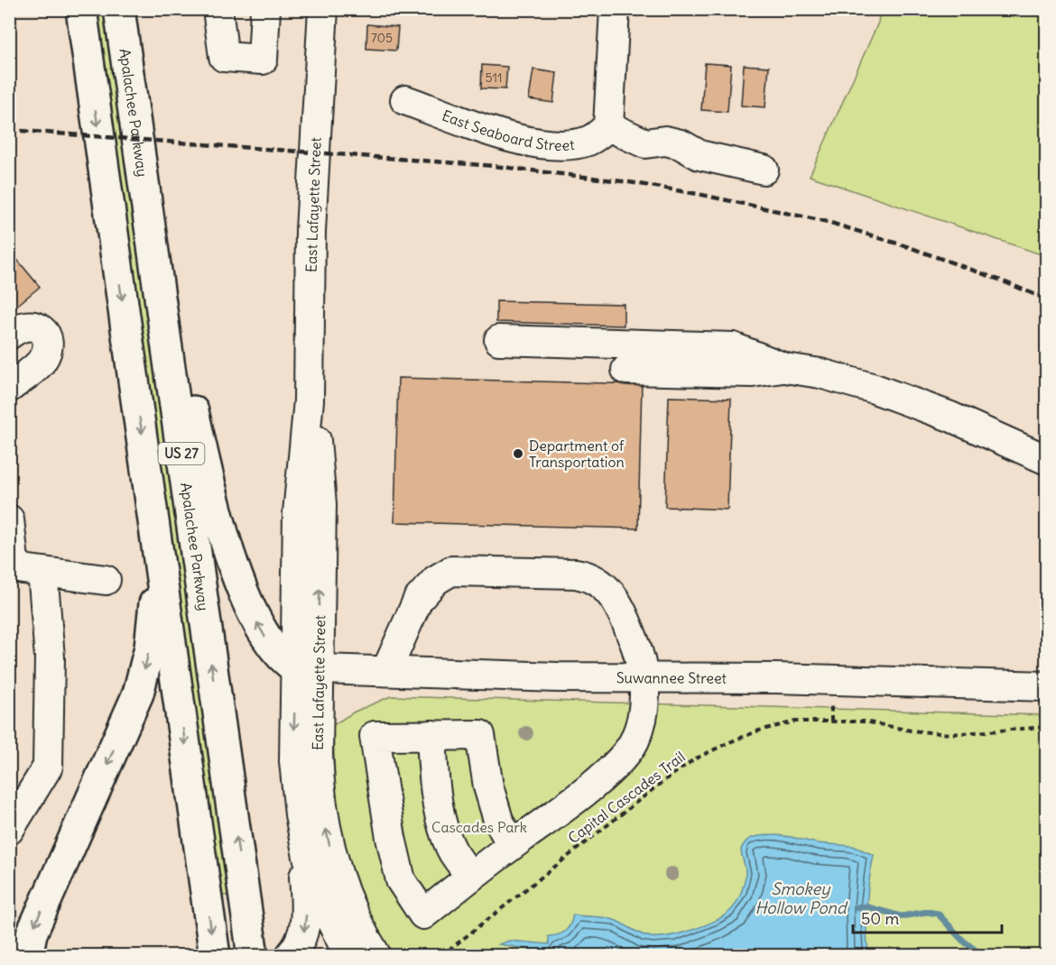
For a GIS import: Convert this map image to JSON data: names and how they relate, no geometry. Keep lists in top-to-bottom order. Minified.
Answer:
{"streets":{"main road":["Apalachee Parkway","US 27"],"street":["East Seaboard Street","East Lafayette Street","Suwannee Street"],"path":["Capital Cascades Trail"]},"crossings":[["East Lafayette Street","Suwannee Street"]],"water":["Smokey Hollow Pond"],"parks":["Cascades Park"],"places":["Department of Transportation"],"house_numbers":["705","511"],"scale_bar":"50 m"}
